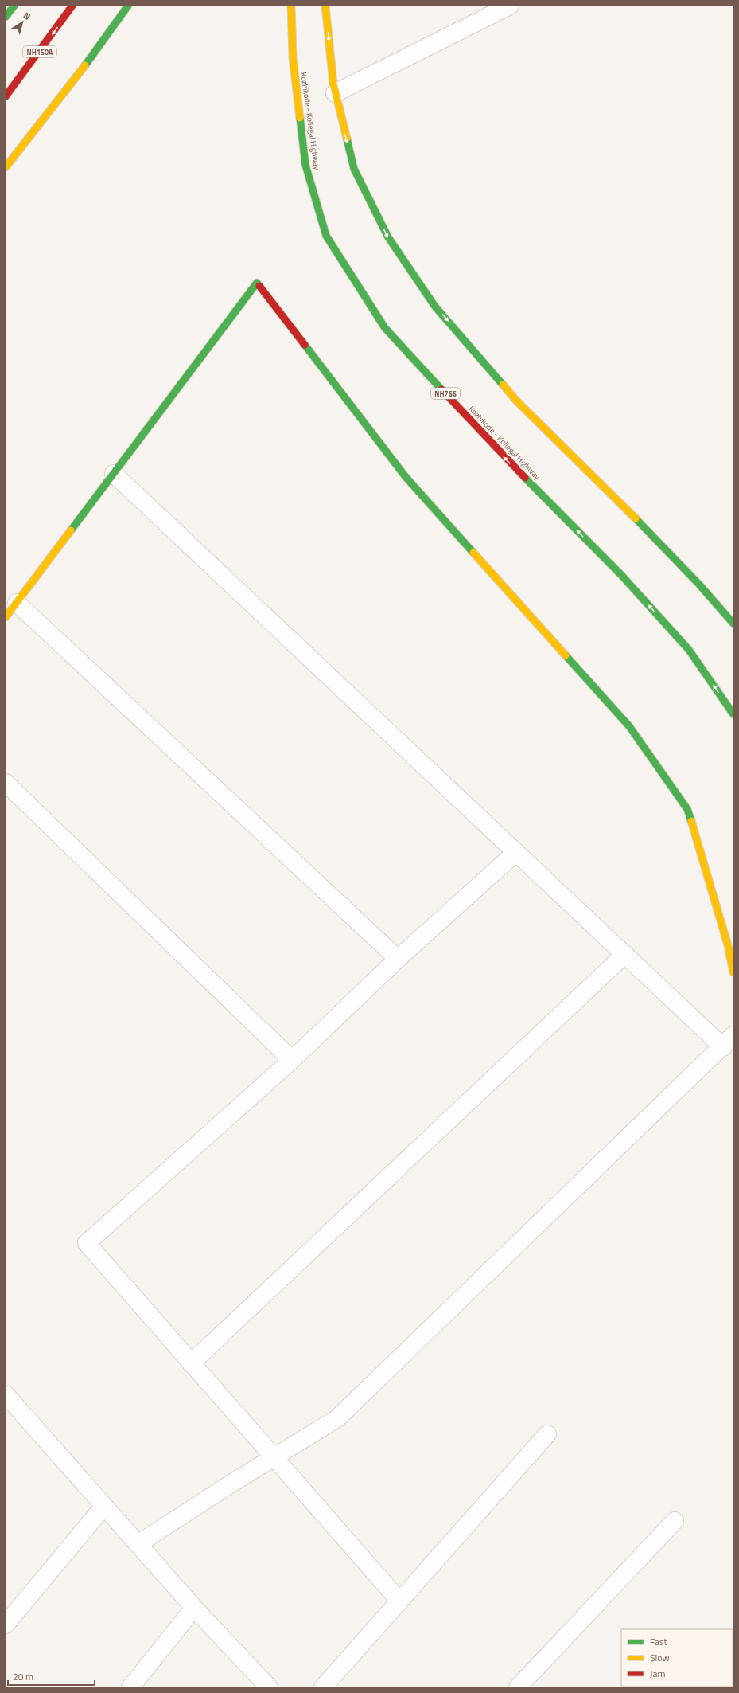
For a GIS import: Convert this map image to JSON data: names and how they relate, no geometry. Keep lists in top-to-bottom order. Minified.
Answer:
{"streets":{"main road":["NH150A","Kozhikode - Kollegal Highway","NH766"]},"legend":["Fast","Slow","Jam"],"scale_bar":"20 m","north":"top right"}
